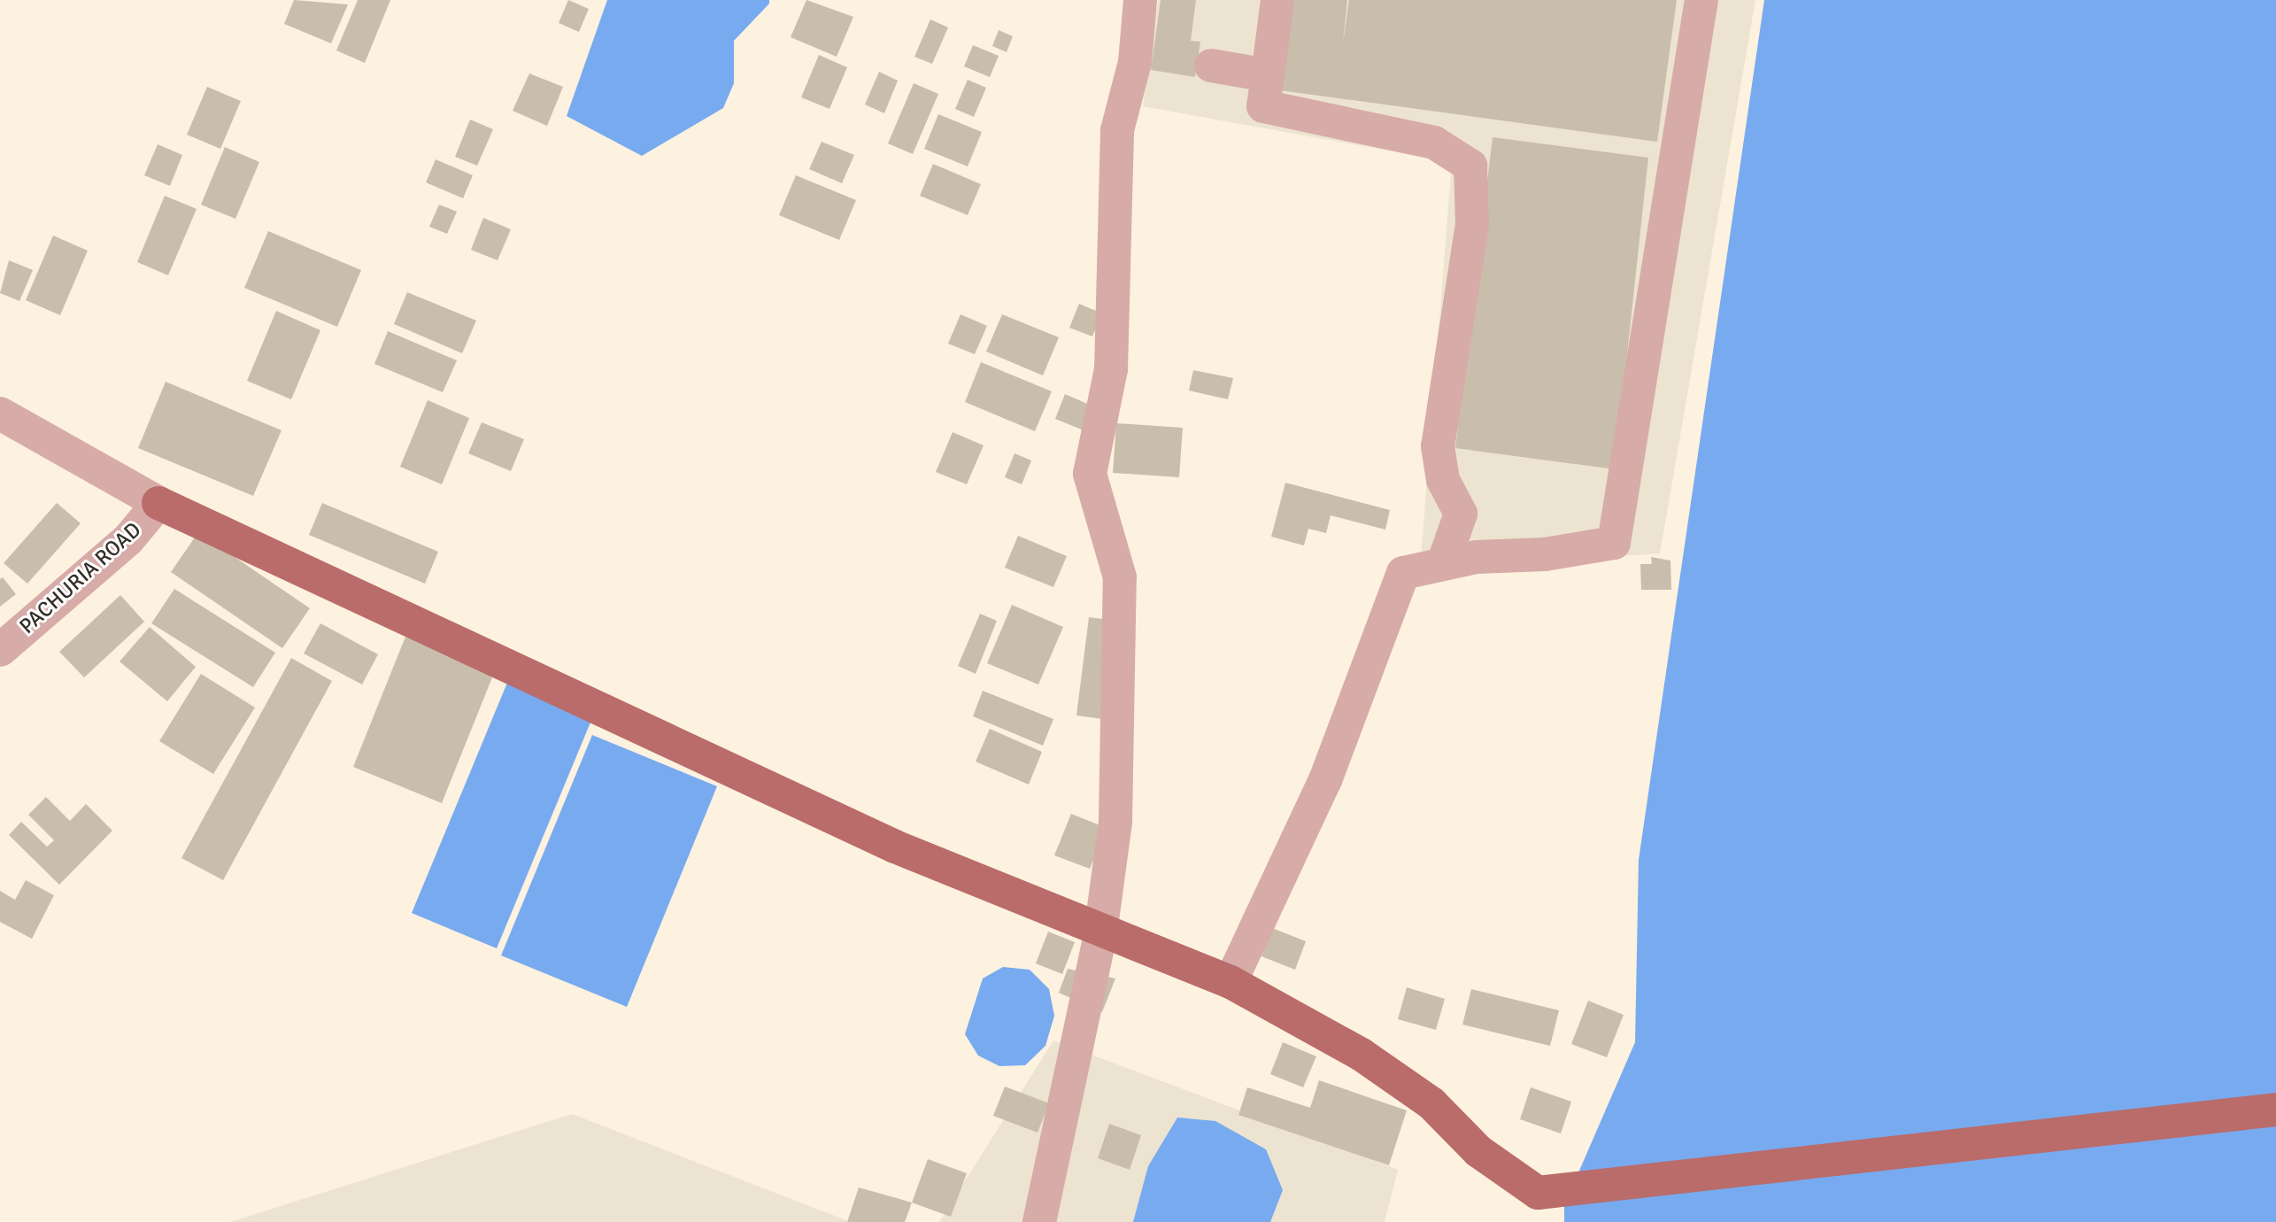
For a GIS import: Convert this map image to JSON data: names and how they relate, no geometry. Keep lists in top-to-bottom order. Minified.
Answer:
{"streets":{"street":["PACHURIA ROAD"]}}
